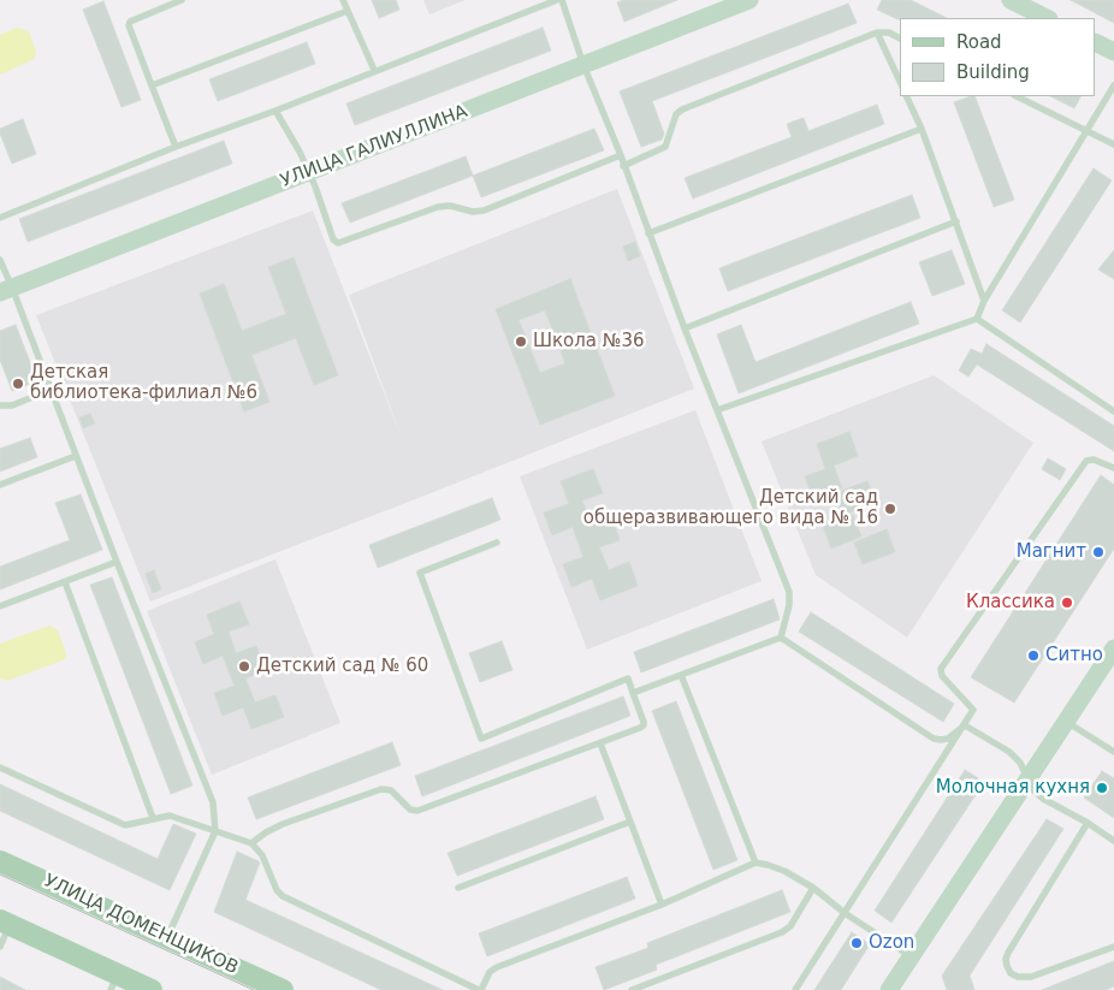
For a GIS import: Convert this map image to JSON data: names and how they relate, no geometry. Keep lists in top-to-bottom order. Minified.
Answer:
{"streets":{"main road":["УЛИЦА ДОМЕНЩИКОВ"],"street":["УЛИЦА ГАЛИУЛЛИНА"]},"places":["Школа №36","Детская библиотека-филиал №6","Детский сад общеразвивающего вида № 16","Магнит","Классика","Ситно","Детский сад № 60","Молочная кухня","Ozon"],"legend":["Road","Building"]}
